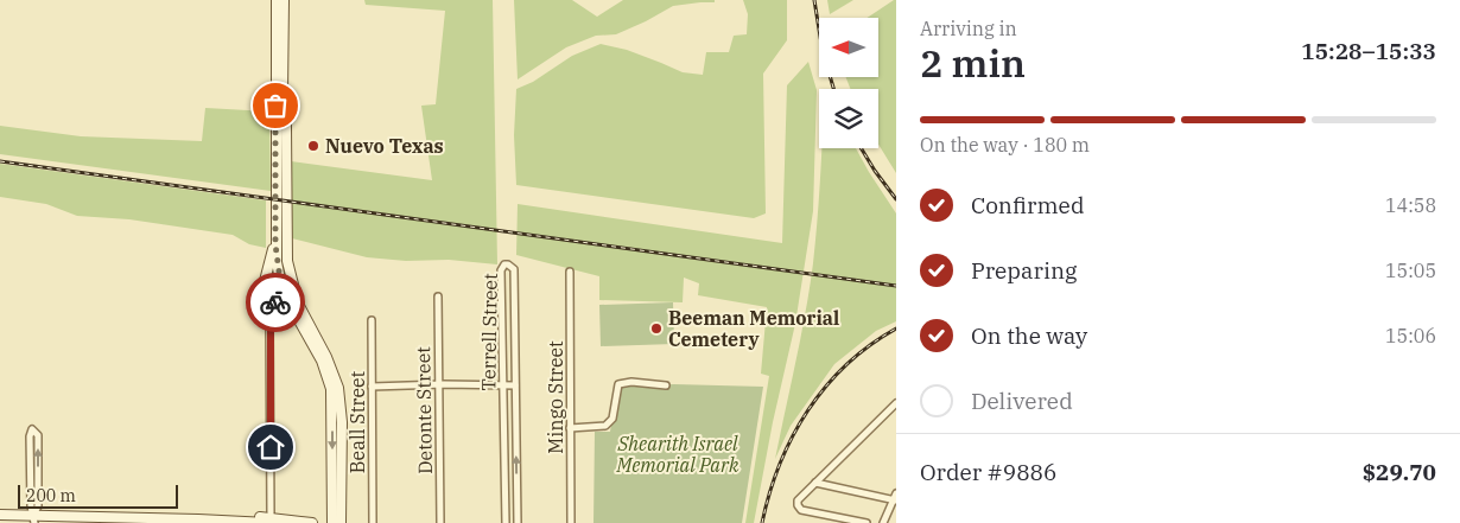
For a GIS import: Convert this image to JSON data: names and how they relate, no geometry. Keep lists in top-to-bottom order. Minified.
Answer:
{"streets":{"street":["Terrell Street","Mingo Street","Detonte Street","Beall Street"]},"parks":["Shearith Israel Memorial Park"],"places":["Nuevo Texas","Beeman Memorial Cemetery"],"scale_bar":"200 m","north":"left","page":{"heading":["2 min","Arriving in","15:28–15:33"],"panel":["Order #9886","$29.70"],"bar":"On the way · 180 m","list":[["Confirmed","14:58"],["Preparing","15:05"],["On the way","15:06"],"Delivered"],"scale":"200 m"}}
